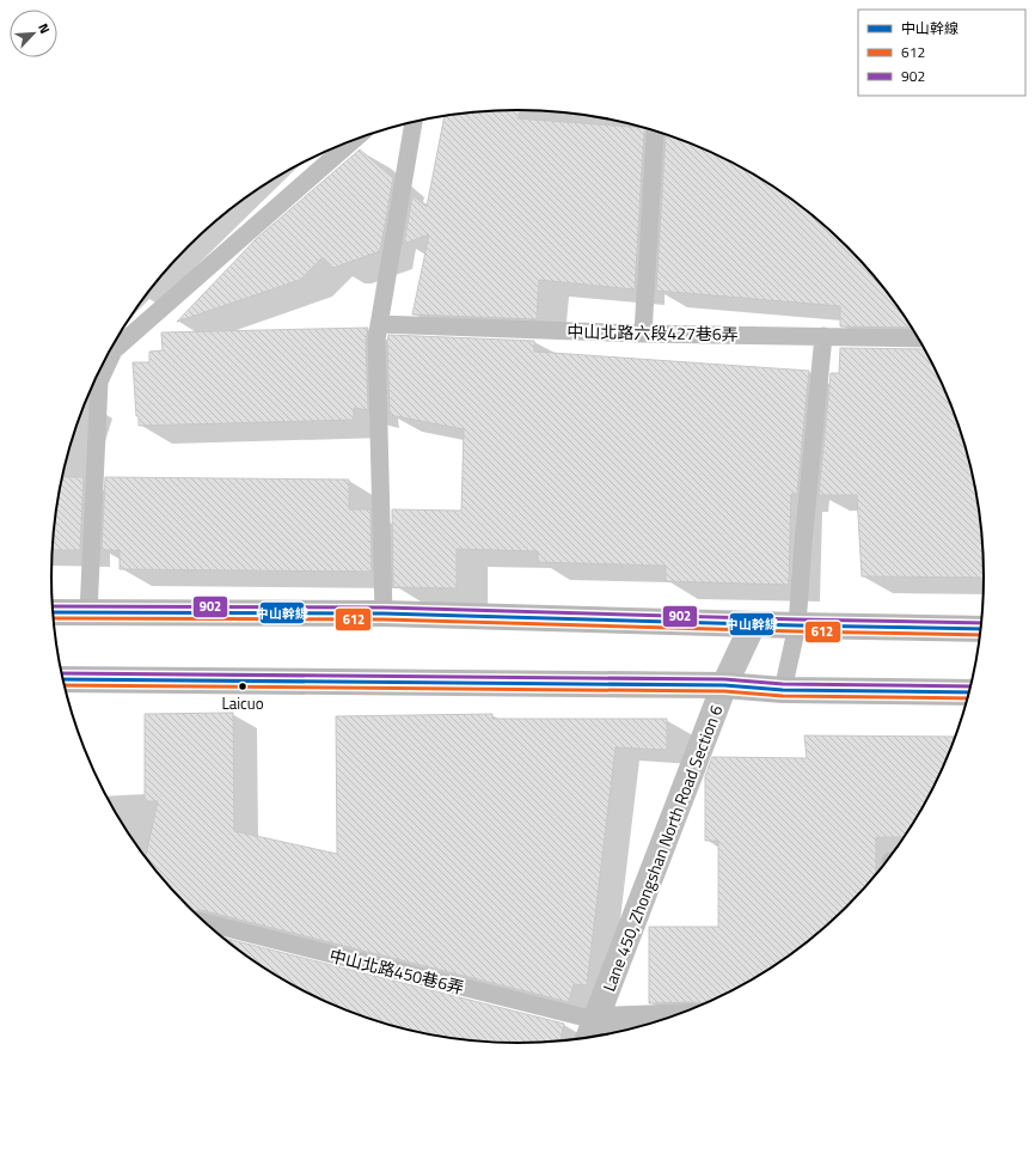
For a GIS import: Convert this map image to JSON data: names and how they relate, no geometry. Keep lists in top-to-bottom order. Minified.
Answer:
{"streets":{"street":["Lane 450, Zhongshan North Road Section 6"],"lane":["中山北路六段427巷6弄","中山北路450巷6弄"]},"crossings":[["Lane 450, Zhongshan North Road Section 6","中山北路450巷6弄"]],"places":["Laicuo"],"lines":["transit line 902","transit line 中山幹線","transit line 612"],"legend":["中山幹線","612","902"],"north":"top right"}
